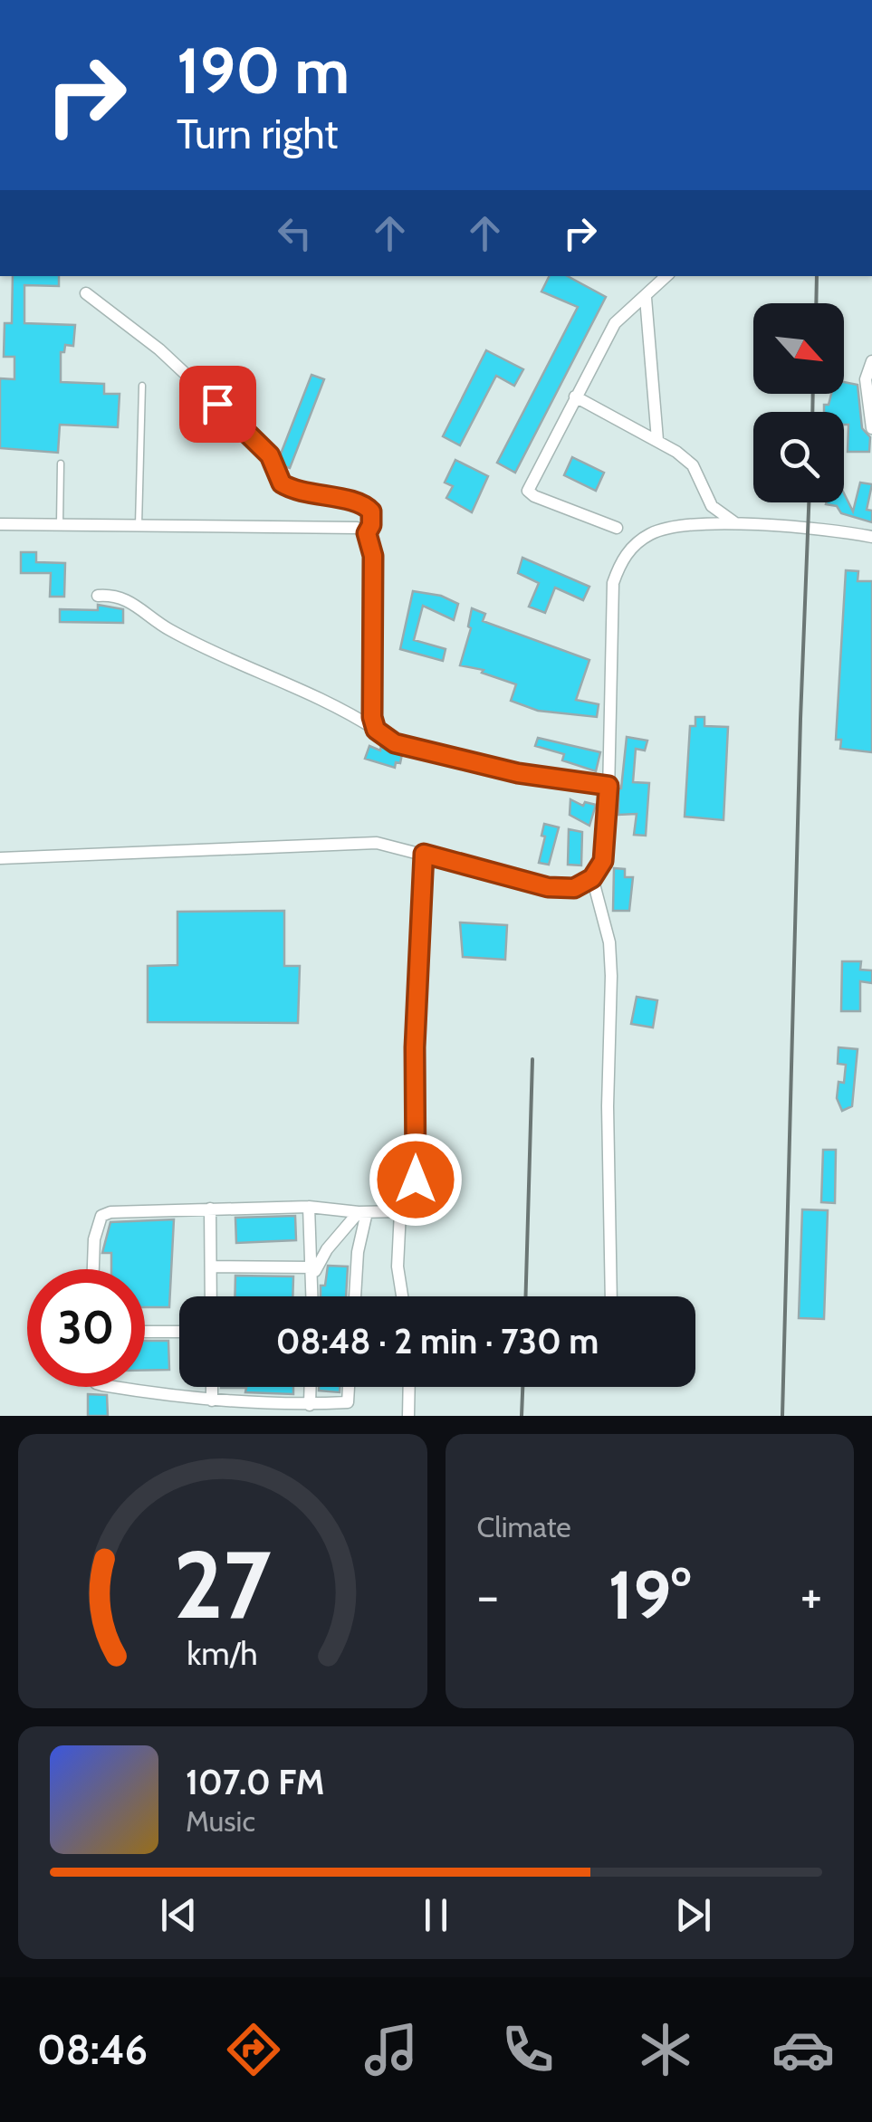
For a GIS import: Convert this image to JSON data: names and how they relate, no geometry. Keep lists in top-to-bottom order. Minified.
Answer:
{"north":"bottom right","page":{"turn":["190 m","Turn right"],"limit":"30","trip":"08:48 · 2 min · 730 m","tile":"Climate","heat":["−","19°","+"],"song":["107.0 FM","Music"],"tabs":"08:46","gauge":["27","km/h"]}}
